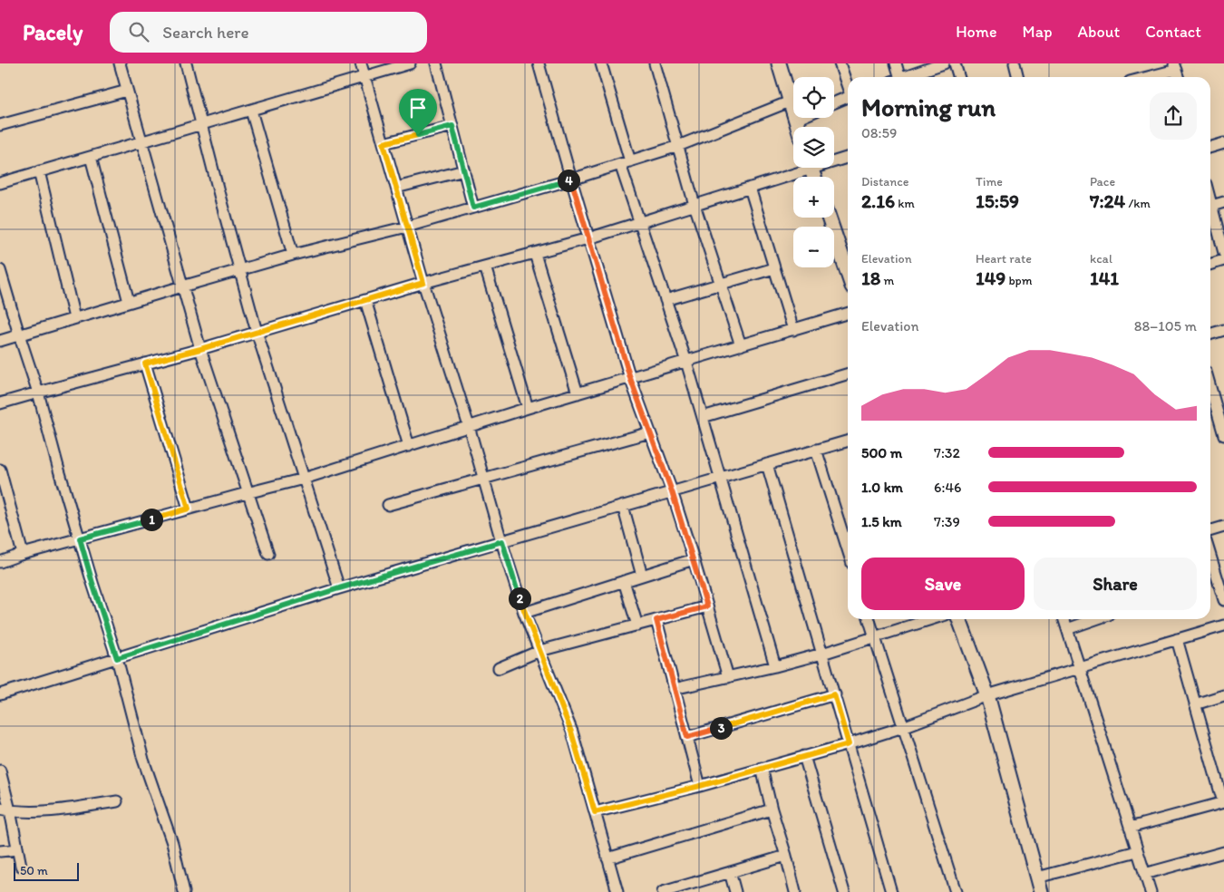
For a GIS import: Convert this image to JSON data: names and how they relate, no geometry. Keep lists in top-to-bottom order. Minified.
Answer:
{"scale_bar":"50 m","page":{"header":"Pacely","search":"Search here","nav":["Home","Map","About","Contact"],"map_buttons":["+","−"],"heading":["Morning run","08:59"],"stats":[["Distance","2.16 km"],["Time","15:59"],["Pace","7:24 /km"],["Elevation","18 m"],["Heart rate","149 bpm"],["kcal","141"]],"pins":["4","1","2","3"],"chart":["Elevation","88–105 m"],"list":[{"name":"500 m","note":"7:32"},{"name":"1.0 km","note":"6:46"},{"name":"1.5 km","note":"7:39"}],"buttons":["Save","Share"],"scale":"50 m"}}
